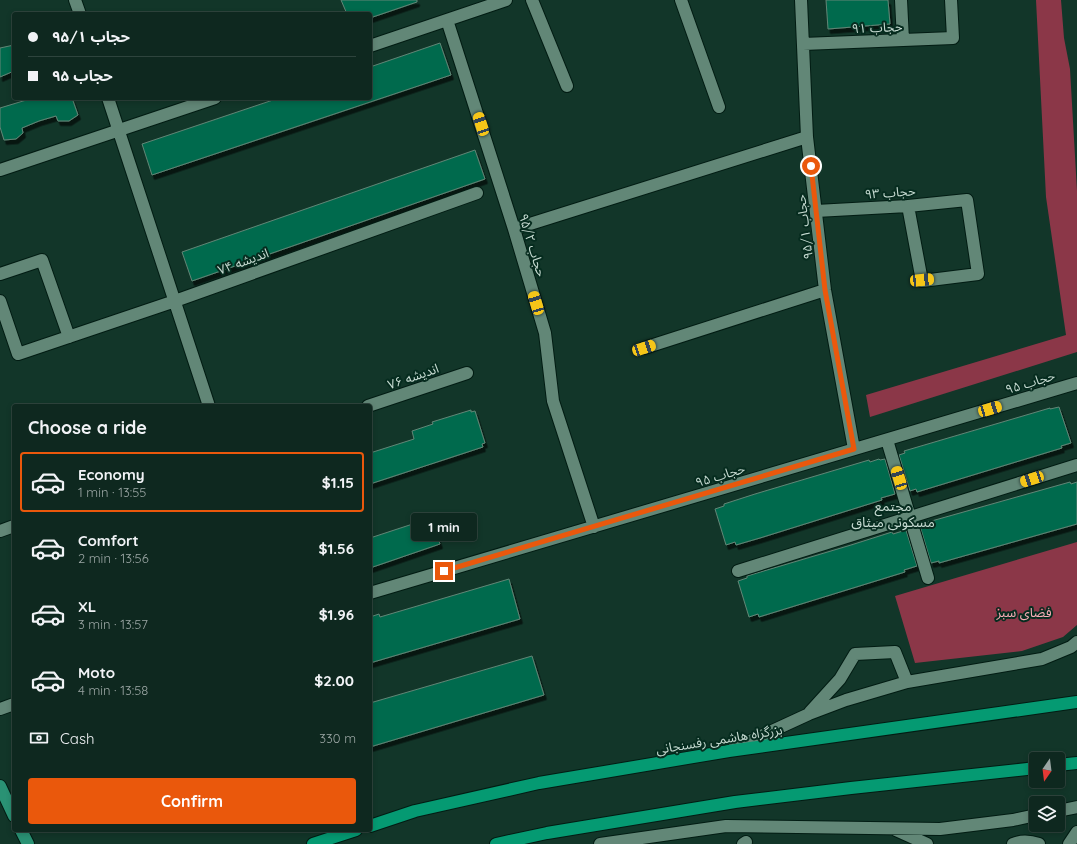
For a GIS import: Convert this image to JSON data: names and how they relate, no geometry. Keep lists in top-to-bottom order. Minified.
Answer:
{"streets":{"highway":["بزرگراه هاشمی رفسنجانی"],"street":["حجاب ۹۱","حجاب ۹۳","حجاب ۹۵/۱","حجاب ۹۵/۲","اندیشه ۷۴","اندیشه ۷۶","حجاب ۹۵"]},"crossings":[["حجاب ۹۱","حجاب ۹۵/۱"],["حجاب ۹۳","حجاب ۹۵/۱"],["حجاب ۹۵/۱","حجاب ۹۵"],["حجاب ۹۵/۲","حجاب ۹۵"]],"districts":["مجتمع مسکونی میثاق"],"parks":["فضای سبز"],"north":"bottom","page":{"banner":["حجاب ۹۵/۱","حجاب ۹۵"],"heading":"Choose a ride","list":[{"name":"Economy","note":"1 min · 13:55","value":"$1.15"},{"name":"Comfort","note":"2 min · 13:56","value":"$1.56"},{"name":"XL","note":"3 min · 13:57","value":"$1.96"},{"name":"Moto","note":"4 min · 13:58","value":"$2.00"}],"bubble":"1 min","pay":["Cash","330 m"],"buttons":"Confirm"}}
